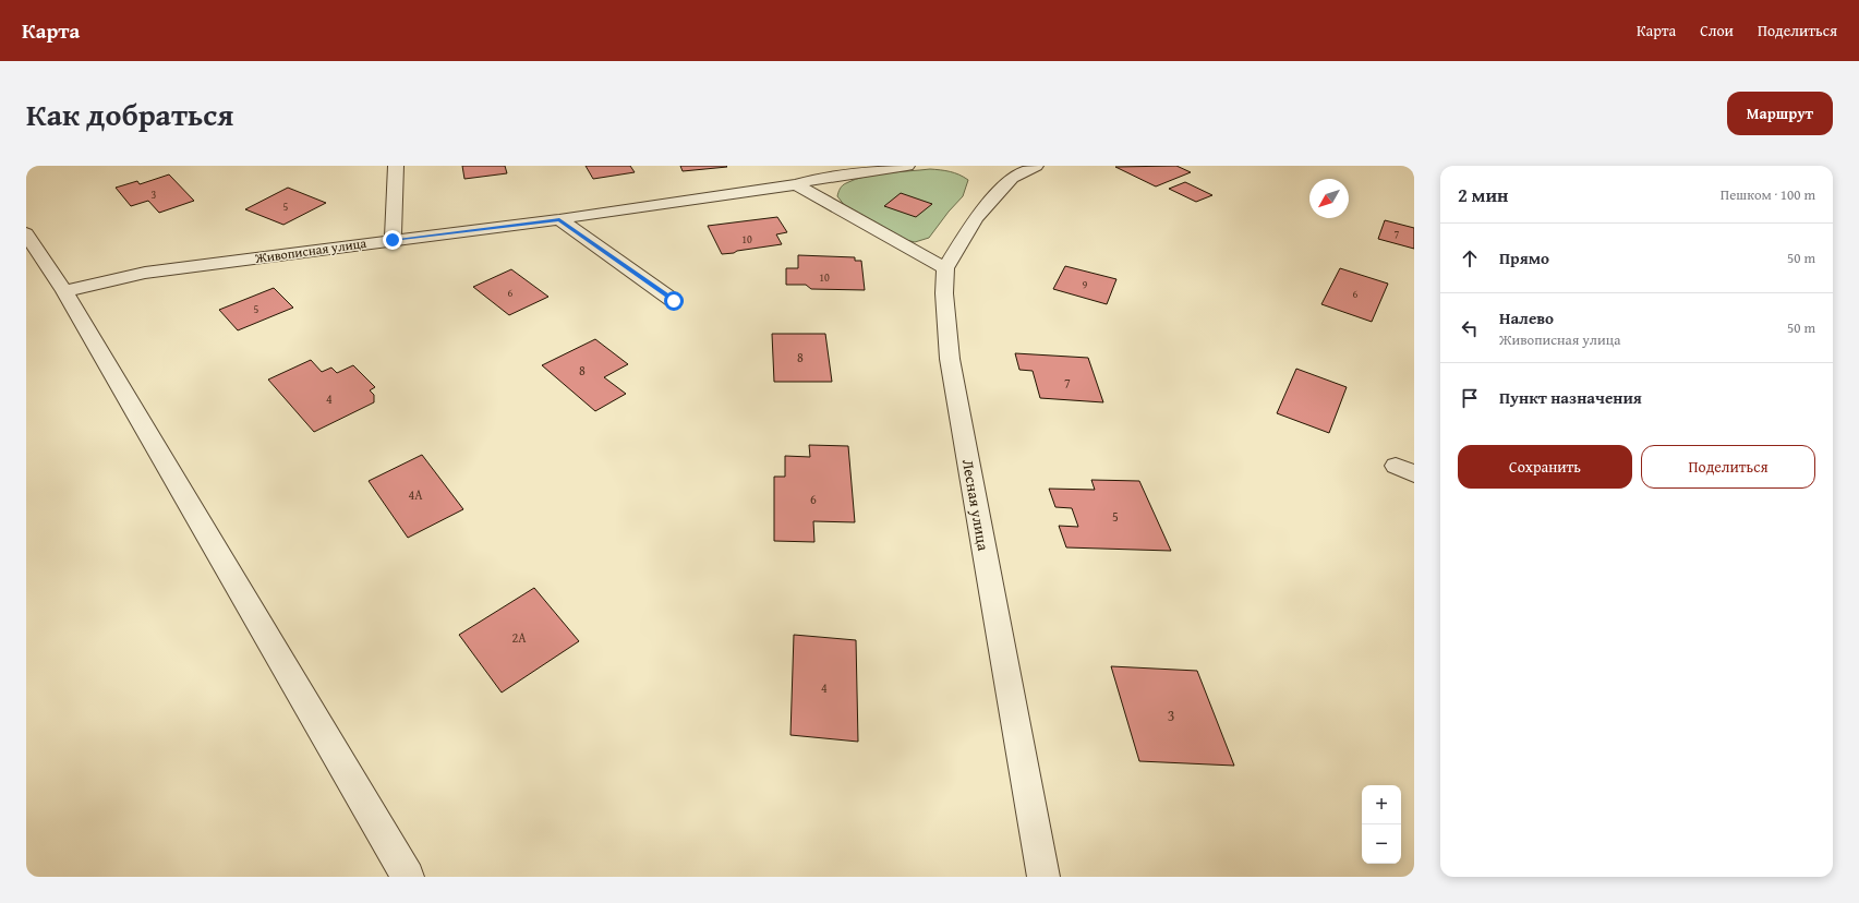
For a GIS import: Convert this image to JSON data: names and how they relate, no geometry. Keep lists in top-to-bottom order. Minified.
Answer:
{"streets":{"street":["Живописная улица","Лесная улица"]},"house_numbers":["3","5","7","10","10","9","6","6","5","8","8","7","4","4А","6","5","2А","4","3"],"north":"bottom left","page":{"header":"Карта","nav":["Карта","Слои","Поделиться"],"title":"Как добраться","buttons":["Маршрут",["Сохранить","Поделиться"]],"heading":["2 мин","Пешком · 100 m"],"list":[["Прямо","50 m"],["Налево","Живописная улица","50 m"],"Пункт назначения"],"map_buttons":["+","−"]}}
